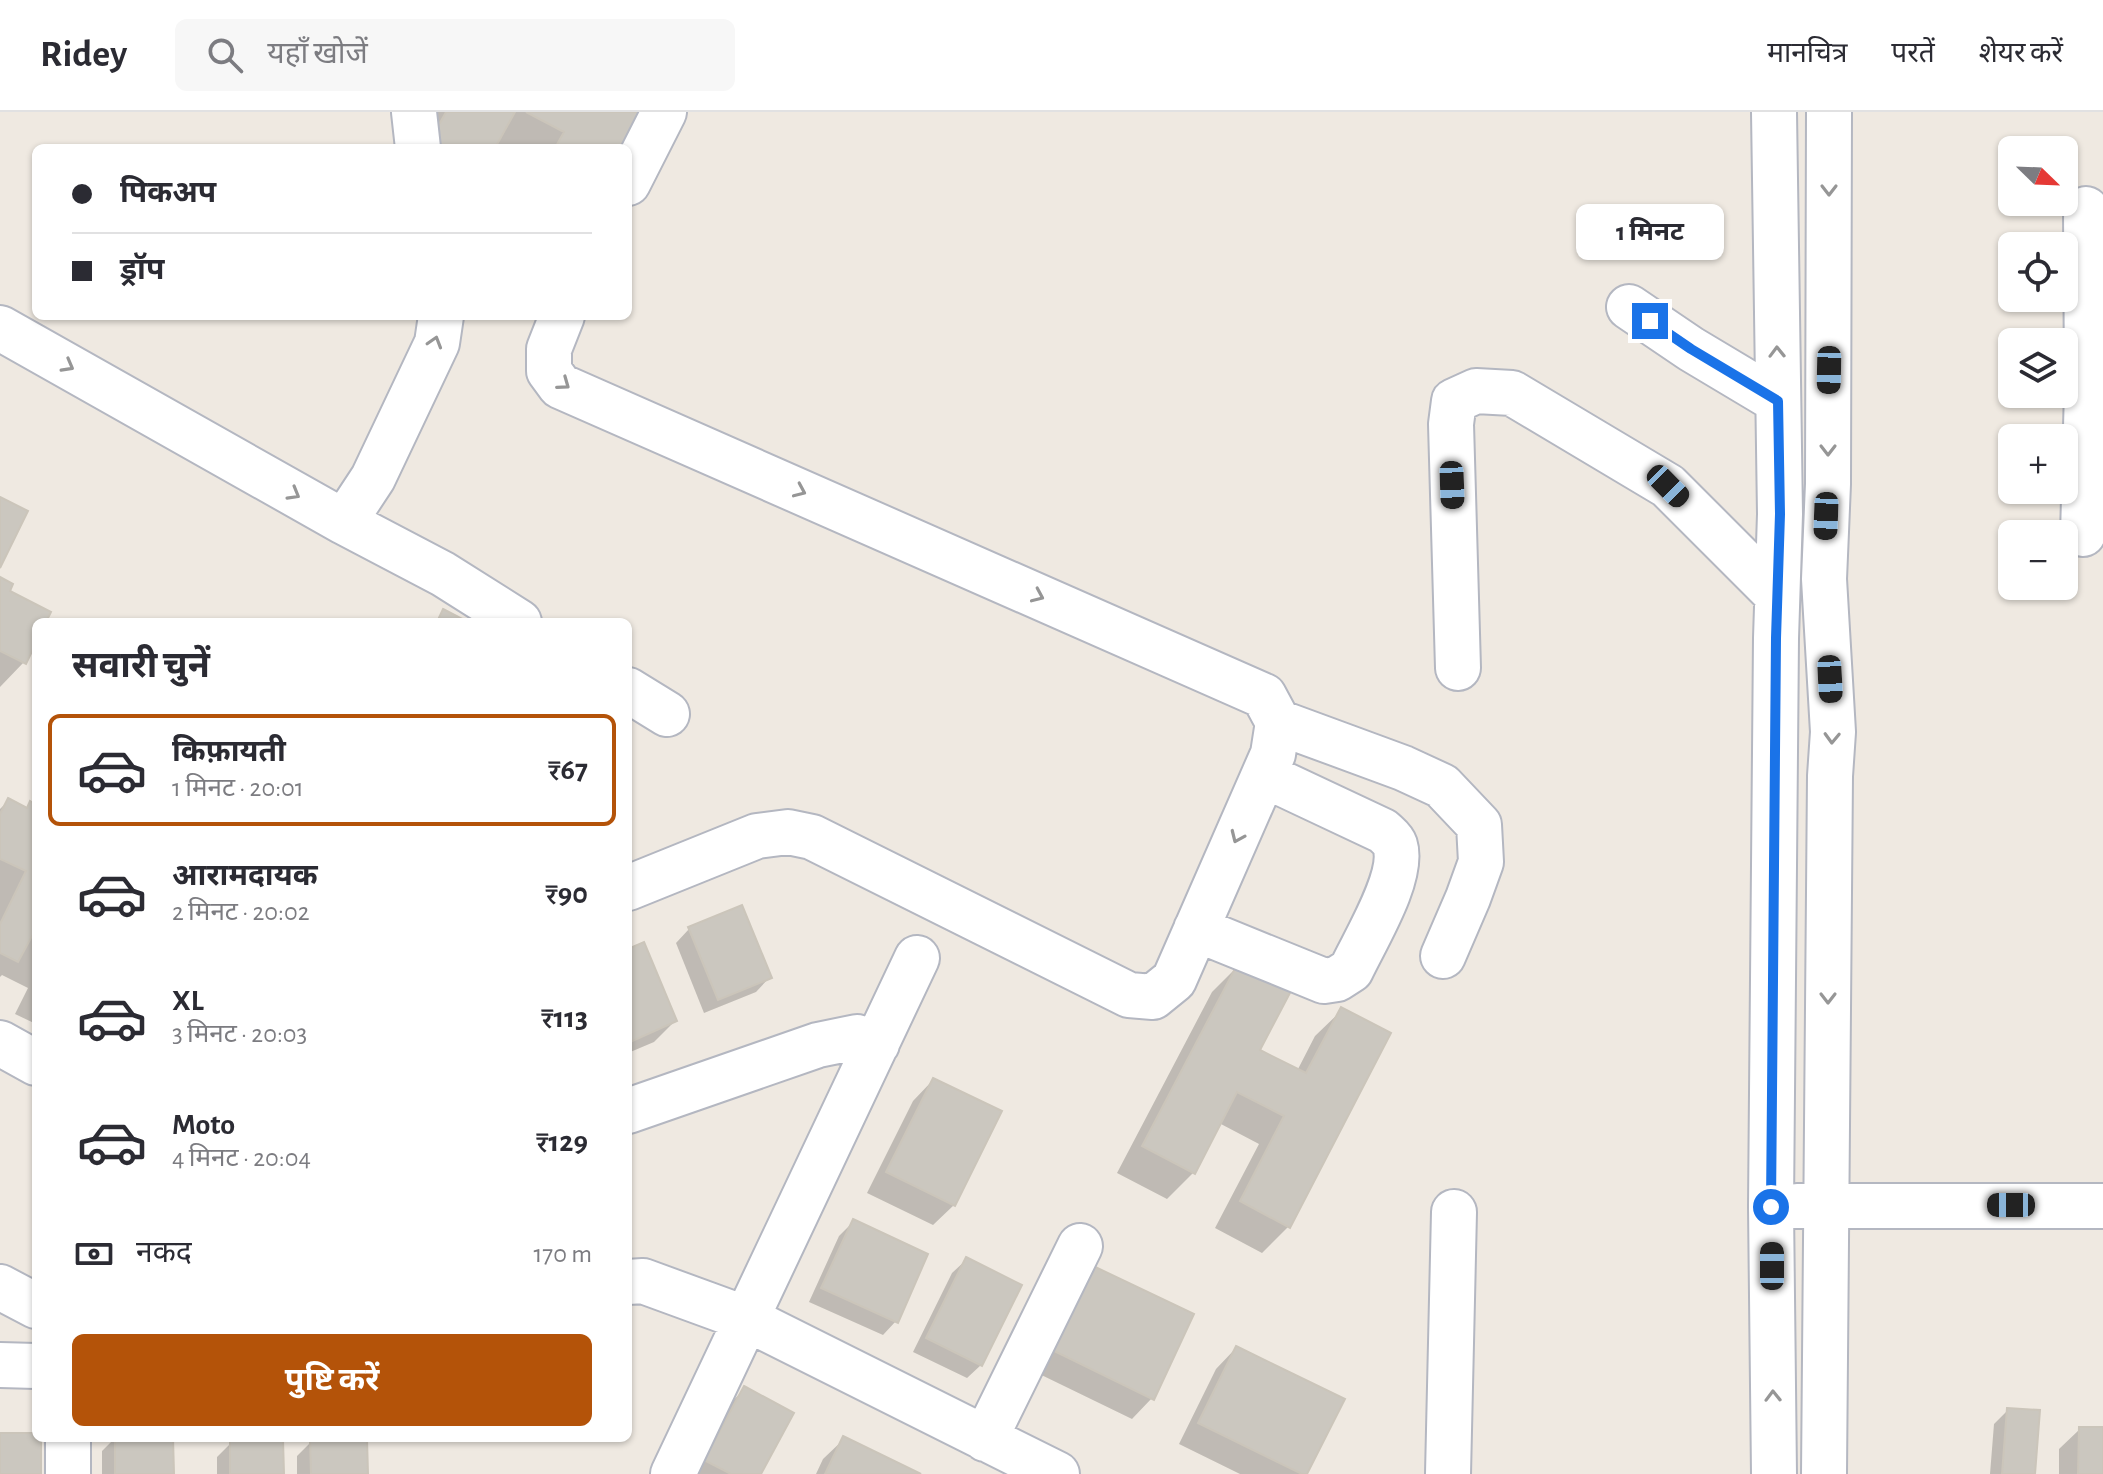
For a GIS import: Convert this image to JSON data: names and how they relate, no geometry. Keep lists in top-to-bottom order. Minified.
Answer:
{"north":"bottom right","page":{"header":"Ridey","search":"यहाँ खोजें","nav":["मानचित्र","परतें","शेयर करें"],"map_buttons":["+","−"],"banner":["पिकअप","ड्रॉप"],"bubble":"1 मिनट","heading":"सवारी चुनें","list":[{"name":"किफ़ायती","note":"1 मिनट · 20:01","value":"₹67"},{"name":"आरामदायक","note":"2 मिनट · 20:02","value":"₹90"},{"name":"XL","note":"3 मिनट · 20:03","value":"₹113"},{"name":"Moto","note":"4 मिनट · 20:04","value":"₹129"}],"pay":["नकद","170 m"],"buttons":"पुष्टि करें"}}
